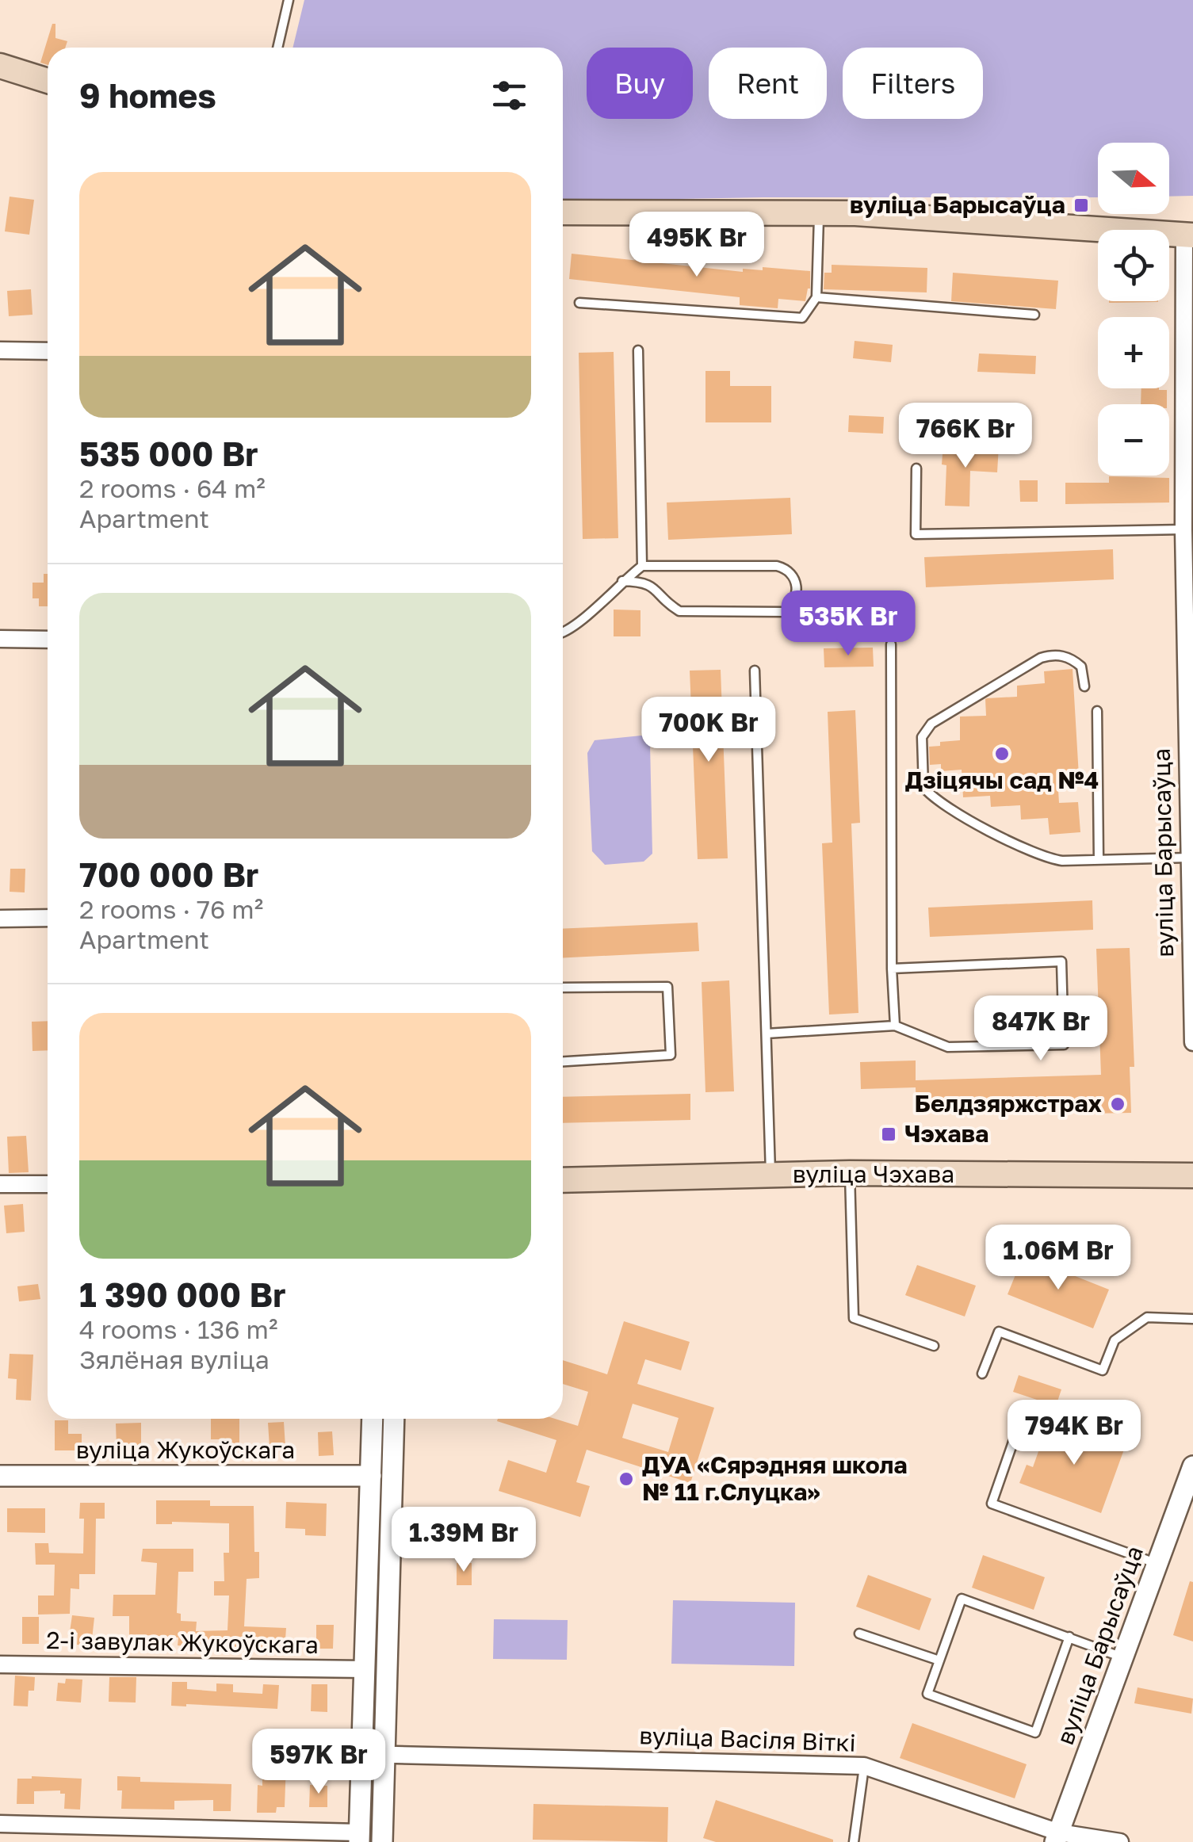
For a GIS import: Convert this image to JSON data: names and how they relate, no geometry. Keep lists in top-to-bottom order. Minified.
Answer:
{"streets":{"main road":["вуліца Чэхава"],"street":["вуліца Барысаўца","вуліца Жукоўскага","2-і завулак Жукоўскага","вуліца Васіля Віткі"]},"crossings":[["вуліца Барысаўца","вуліца Васіля Віткі"]],"places":{"transit":["вуліца Барысаўца","Чэхава"],"other":["Дзіцячы сад №4","Белдзяржстрах","ДУА «Сярэдняя школа № 11 г.Слуцка»"]},"north":"right","page":{"chip":["Buy","Rent","Filters"],"heading":"9 homes","map_buttons":["+","−"],"list":[{"name":"535 000 Br","note":"2 rooms · 64 m² · Apartment"},{"name":"700 000 Br","note":"2 rooms · 76 m² · Apartment"},{"name":"1 390 000 Br","note":"4 rooms · 136 m² · Зялёная вуліца"}],"price":["495K Br","766K Br","535K Br","700K Br","847K Br","1.06M Br","794K Br","1.39M Br","597K Br"]}}
